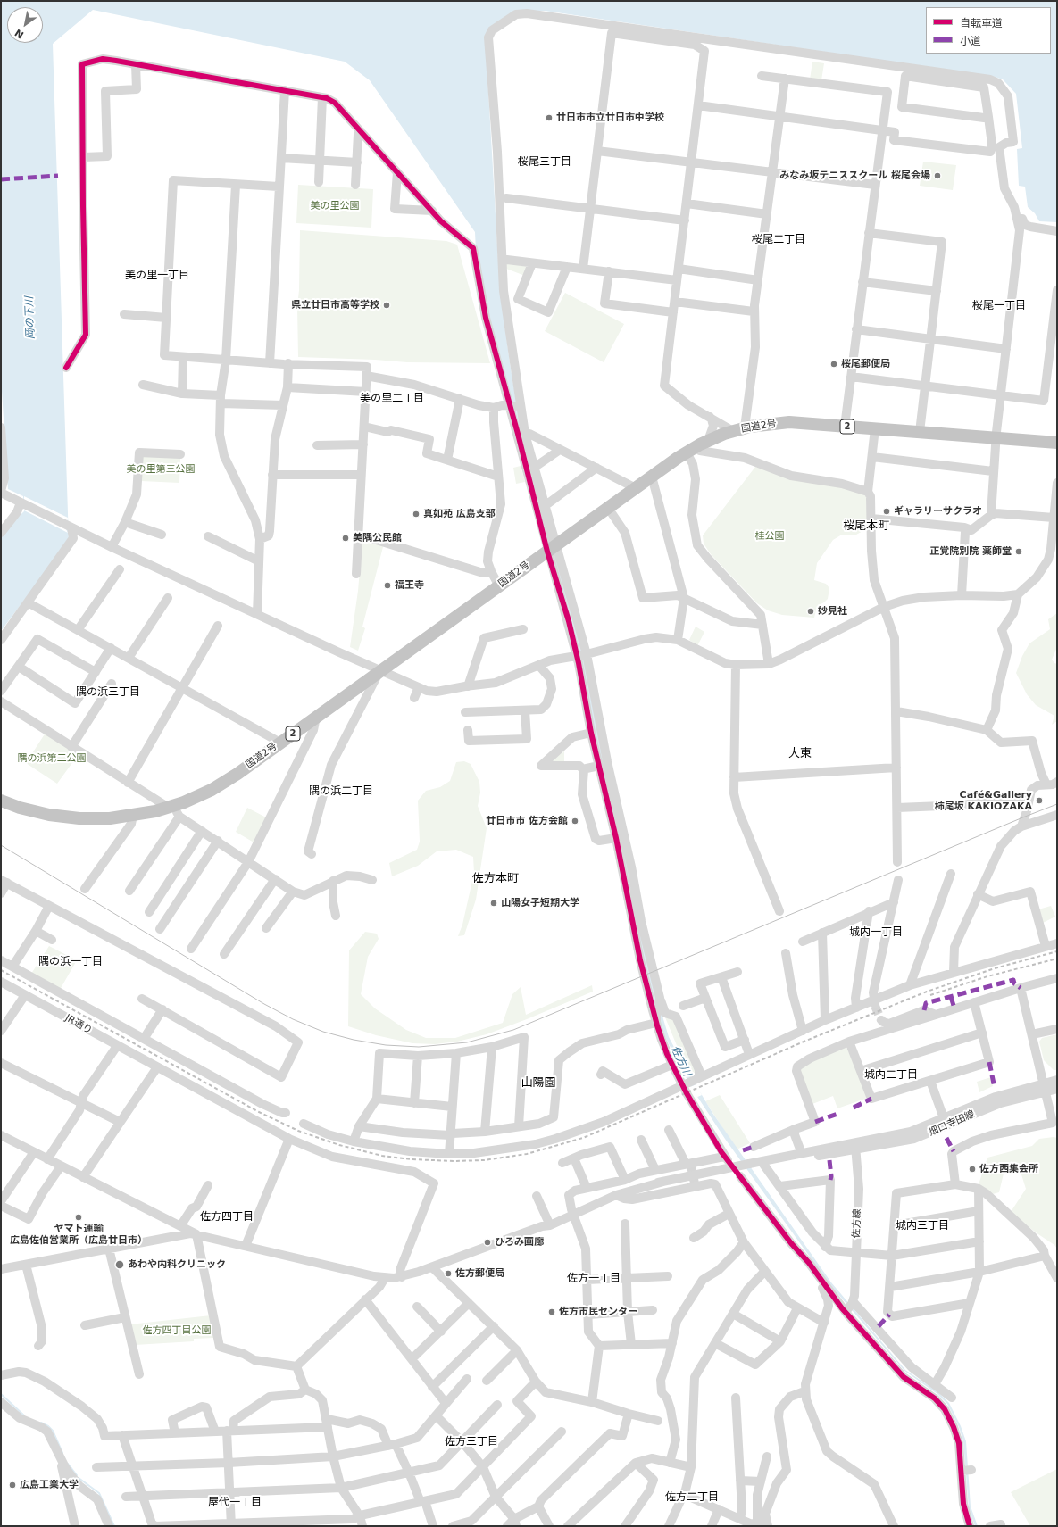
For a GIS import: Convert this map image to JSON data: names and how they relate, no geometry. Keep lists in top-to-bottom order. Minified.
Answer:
{"streets":{"highway":["国道2号","2"],"street":["JR通り","畑口寺田線","佐方線"]},"crossings":[["畑口寺田線","佐方線"]],"districts":["桜尾三丁目","桜尾二丁目","美の里一丁目","桜尾一丁目","美の里二丁目","桜尾本町","隅の浜三丁目","大東","隅の浜二丁目","佐方本町","城内一丁目","隅の浜一丁目","城内二丁目","山陽園","佐方四丁目","城内三丁目","佐方一丁目","佐方三丁目","佐方二丁目","屋代一丁目"],"water":["岡の下川","佐方川"],"parks":["美の里公園","美の里第三公園","桂公園","隅の浜第二公園","佐方四丁目公園"],"places":["廿日市市立廿日市中学校","みなみ坂テニススクール 桜尾会場","県立廿日市高等学校","桜尾郵便局","ギャラリーサクラオ","真如苑 広島支部","美隅公民館","正覚院別院 薬師堂","福王寺","妙見社","Café&Gallery 柿尾坂 KAKIOZAKA","廿日市市 佐方会館","山陽女子短期大学","佐方西集会所","ヤマト運輸 広島佐伯営業所（広島廿日市）","ひろみ画廊","あわや内科クリニック","佐方郵便局","佐方市民センター","広島工業大学"],"legend":["自転車道","小道"],"north":"bottom left"}
